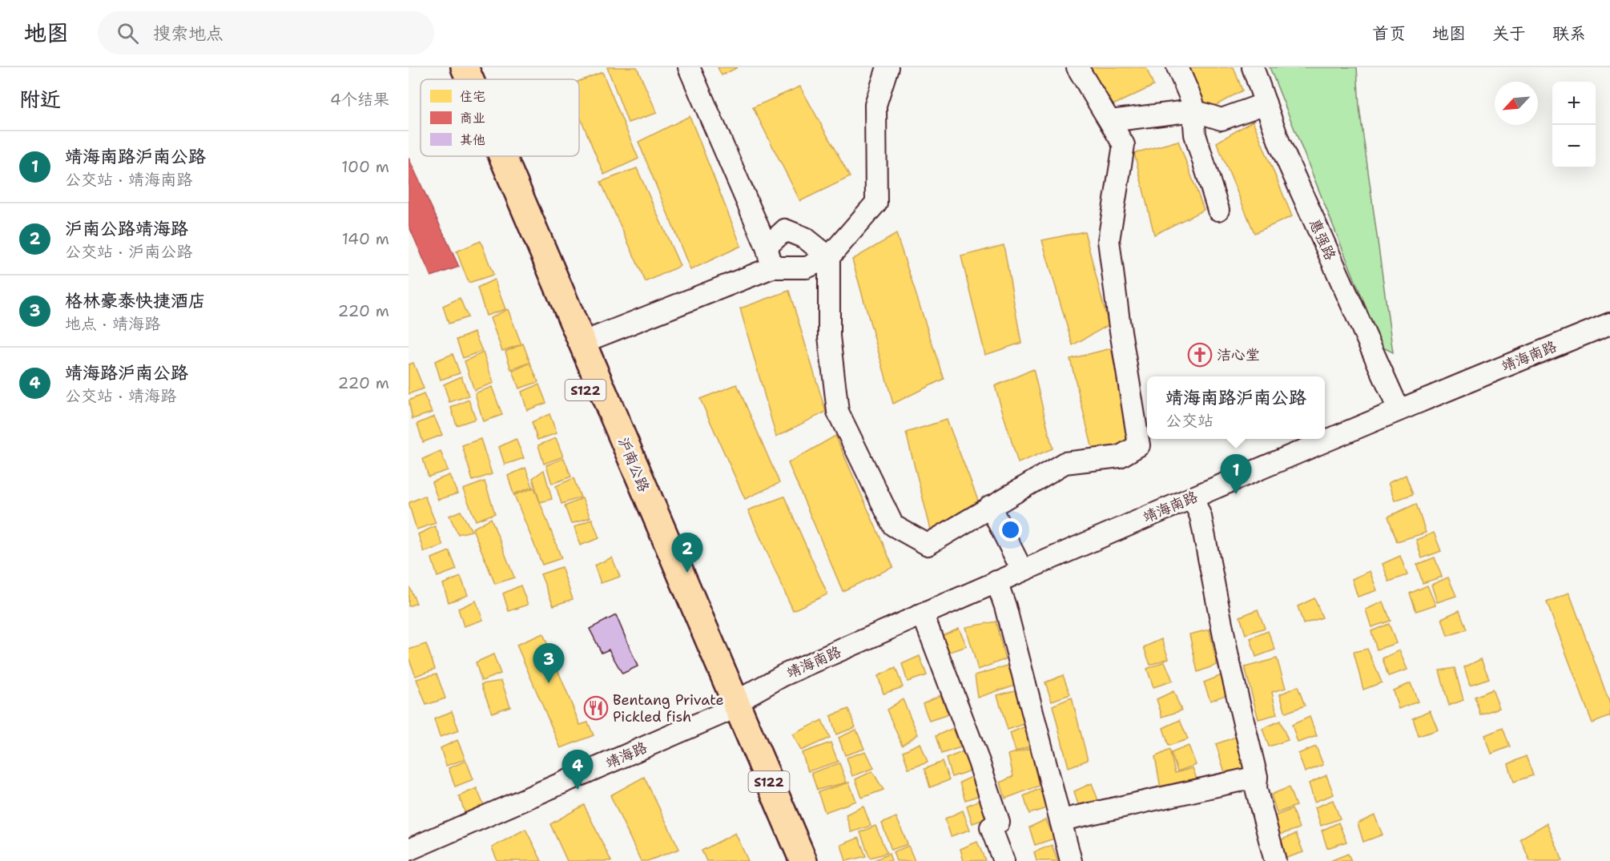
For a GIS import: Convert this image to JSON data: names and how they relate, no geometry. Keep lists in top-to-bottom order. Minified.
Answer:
{"streets":{"main road":["S122","沪南公路"],"street":["惠强路","靖海南路","靖海路"]},"crossings":[["惠强路","靖海南路"],["靖海南路","沪南公路"],["靖海南路","靖海路"],["沪南公路","靖海路"]],"places":{"church":["洁心堂"],"restaurant":["Bentang Private Pickled fish"]},"legend":["住宅","商业","其他"],"north":"bottom left","page":{"header":"地图","search":"搜索地点","nav":["首页","地图","关于","联系"],"heading":["附近","4个结果"],"map_buttons":["+","−"],"list":[{"mark":"1","name":"靖海南路沪南公路","note":"公交站 · 靖海南路","value":"100 m"},{"mark":"2","name":"沪南公路靖海路","note":"公交站 · 沪南公路","value":"140 m"},{"mark":"3","name":"格林豪泰快捷酒店","note":"地点 · 靖海路","value":"220 m"},{"mark":"4","name":"靖海路沪南公路","note":"公交站 · 靖海路","value":"220 m"}],"popup":["靖海南路沪南公路","公交站"],"pins":["1","2","3","4"]}}
